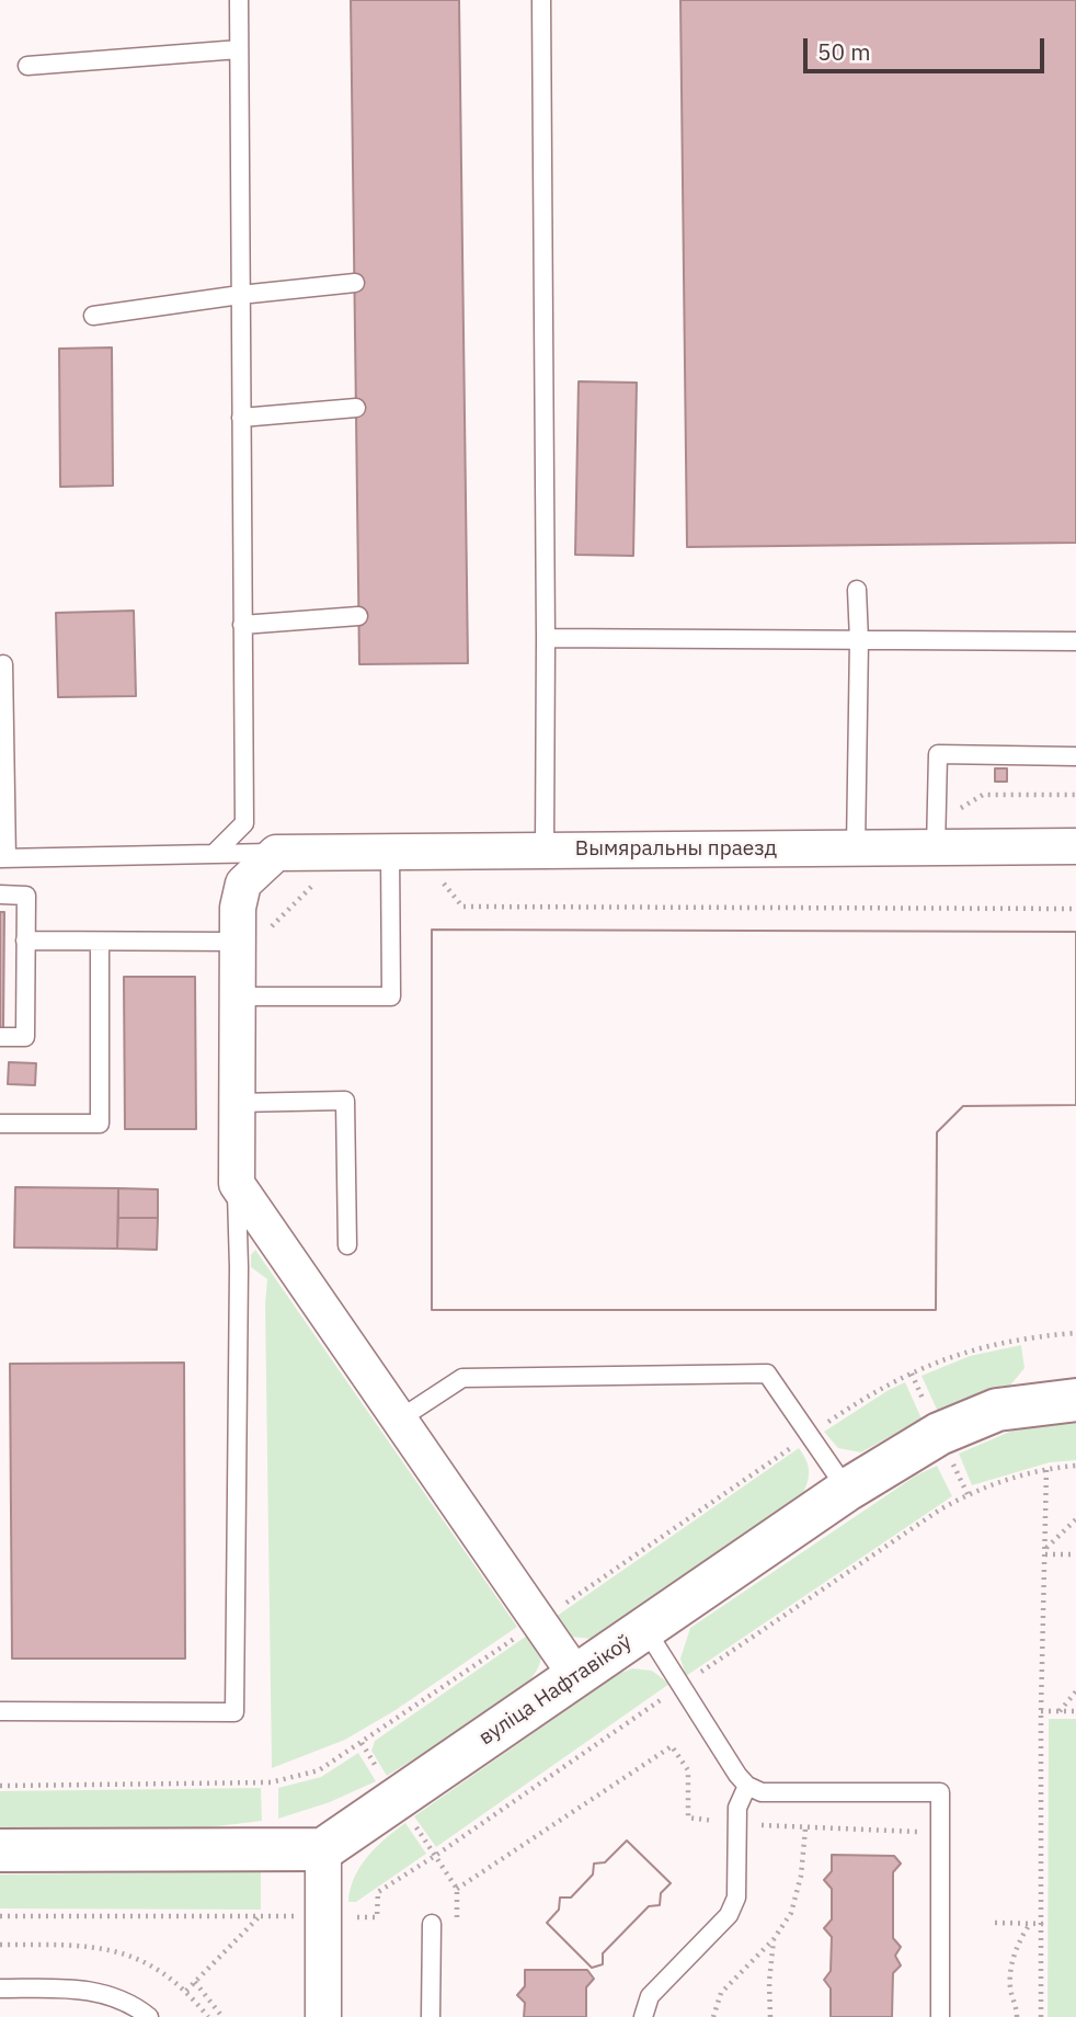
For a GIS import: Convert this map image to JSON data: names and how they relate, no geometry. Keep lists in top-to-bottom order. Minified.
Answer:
{"streets":{"street":["Вымяральны праезд","вуліца Нафтавікоў"]},"scale_bar":"50 m"}
